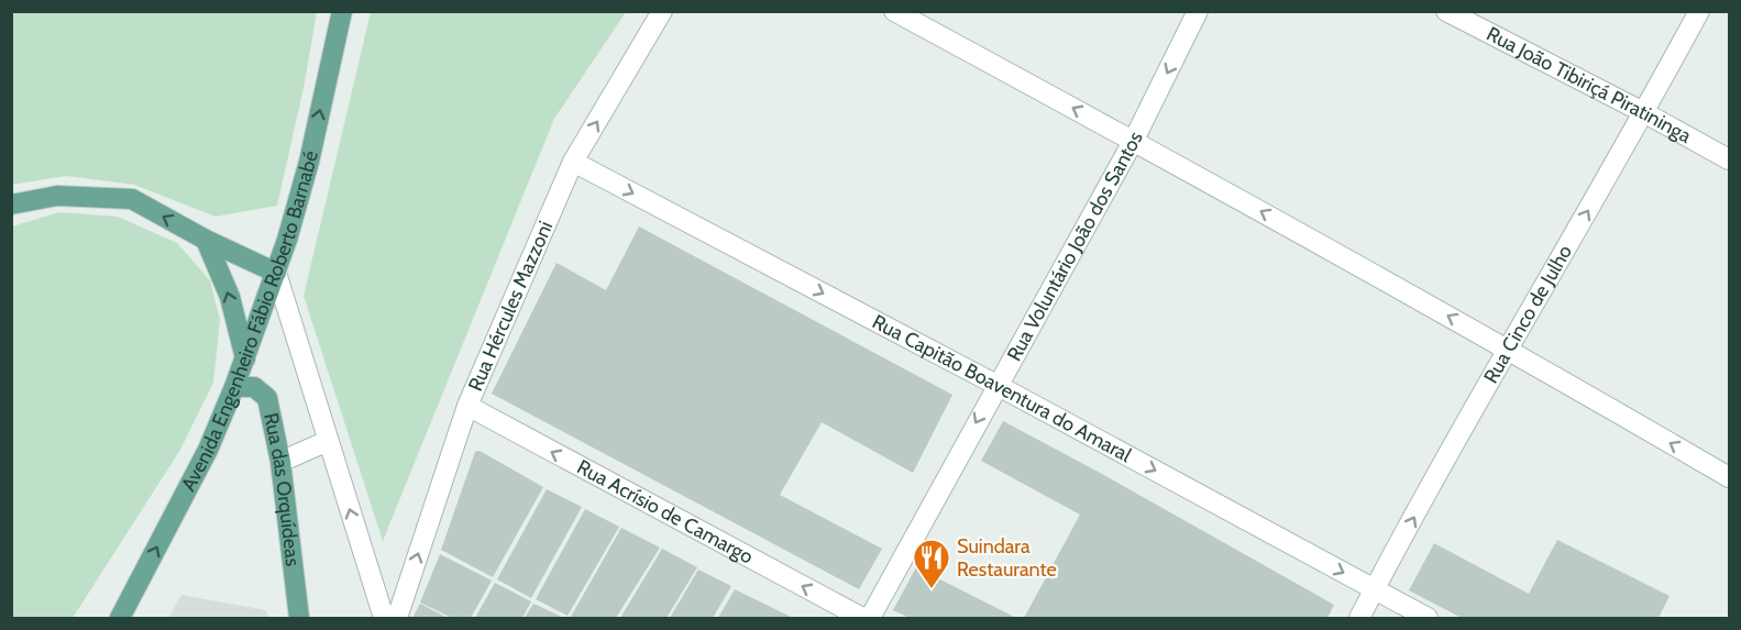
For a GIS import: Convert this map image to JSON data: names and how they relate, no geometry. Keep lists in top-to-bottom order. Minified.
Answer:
{"streets":{"main road":["Avenida Engenheiro Fábio Roberto Barnabé","Rua das Orquídeas"],"street":["Rua João Tibiriçá Piratininga","Rua Voluntário João dos Santos","Rua Hércules Mazzoni","Rua Cinco de Julho","Rua Capitão Boaventura do Amaral","Rua Acrísio de Camargo"]},"crossings":[["Rua João Tibiriçá Piratininga","Rua Cinco de Julho"],["Rua Voluntário João dos Santos","Rua Capitão Boaventura do Amaral"],["Rua Hércules Mazzoni","Rua Capitão Boaventura do Amaral"],["Rua Hércules Mazzoni","Rua Acrísio de Camargo"],["Rua Cinco de Julho","Rua Capitão Boaventura do Amaral"],["Avenida Engenheiro Fábio Roberto Barnabé","Rua das Orquídeas"]],"one_way":["Rua Voluntário João dos Santos","Rua Hércules Mazzoni","Rua Cinco de Julho","Avenida Engenheiro Fábio Roberto Barnabé","Rua Capitão Boaventura do Amaral","Rua Acrísio de Camargo"],"places":{"restaurant":["Suindara Restaurante"]}}
